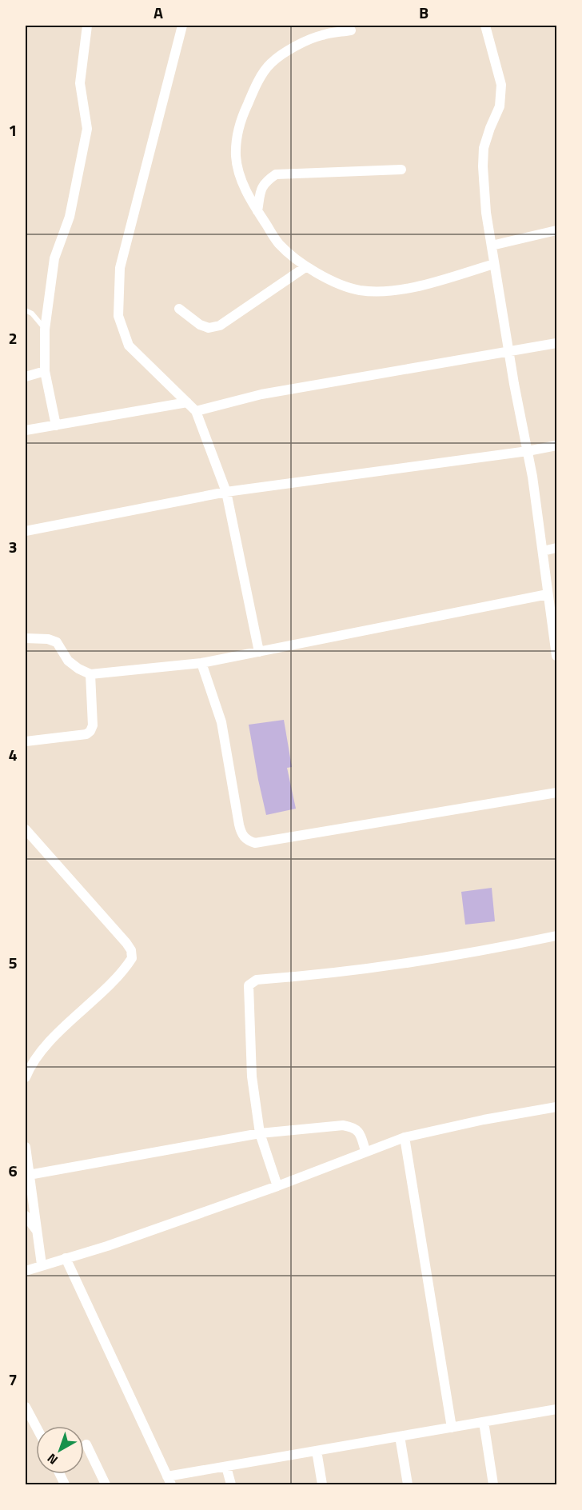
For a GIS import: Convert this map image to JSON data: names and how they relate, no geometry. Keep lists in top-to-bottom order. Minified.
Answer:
{"north":"bottom left","grid":{"columns":["A","B"],"rows":["1","2","3","4","5","6","7"]}}
